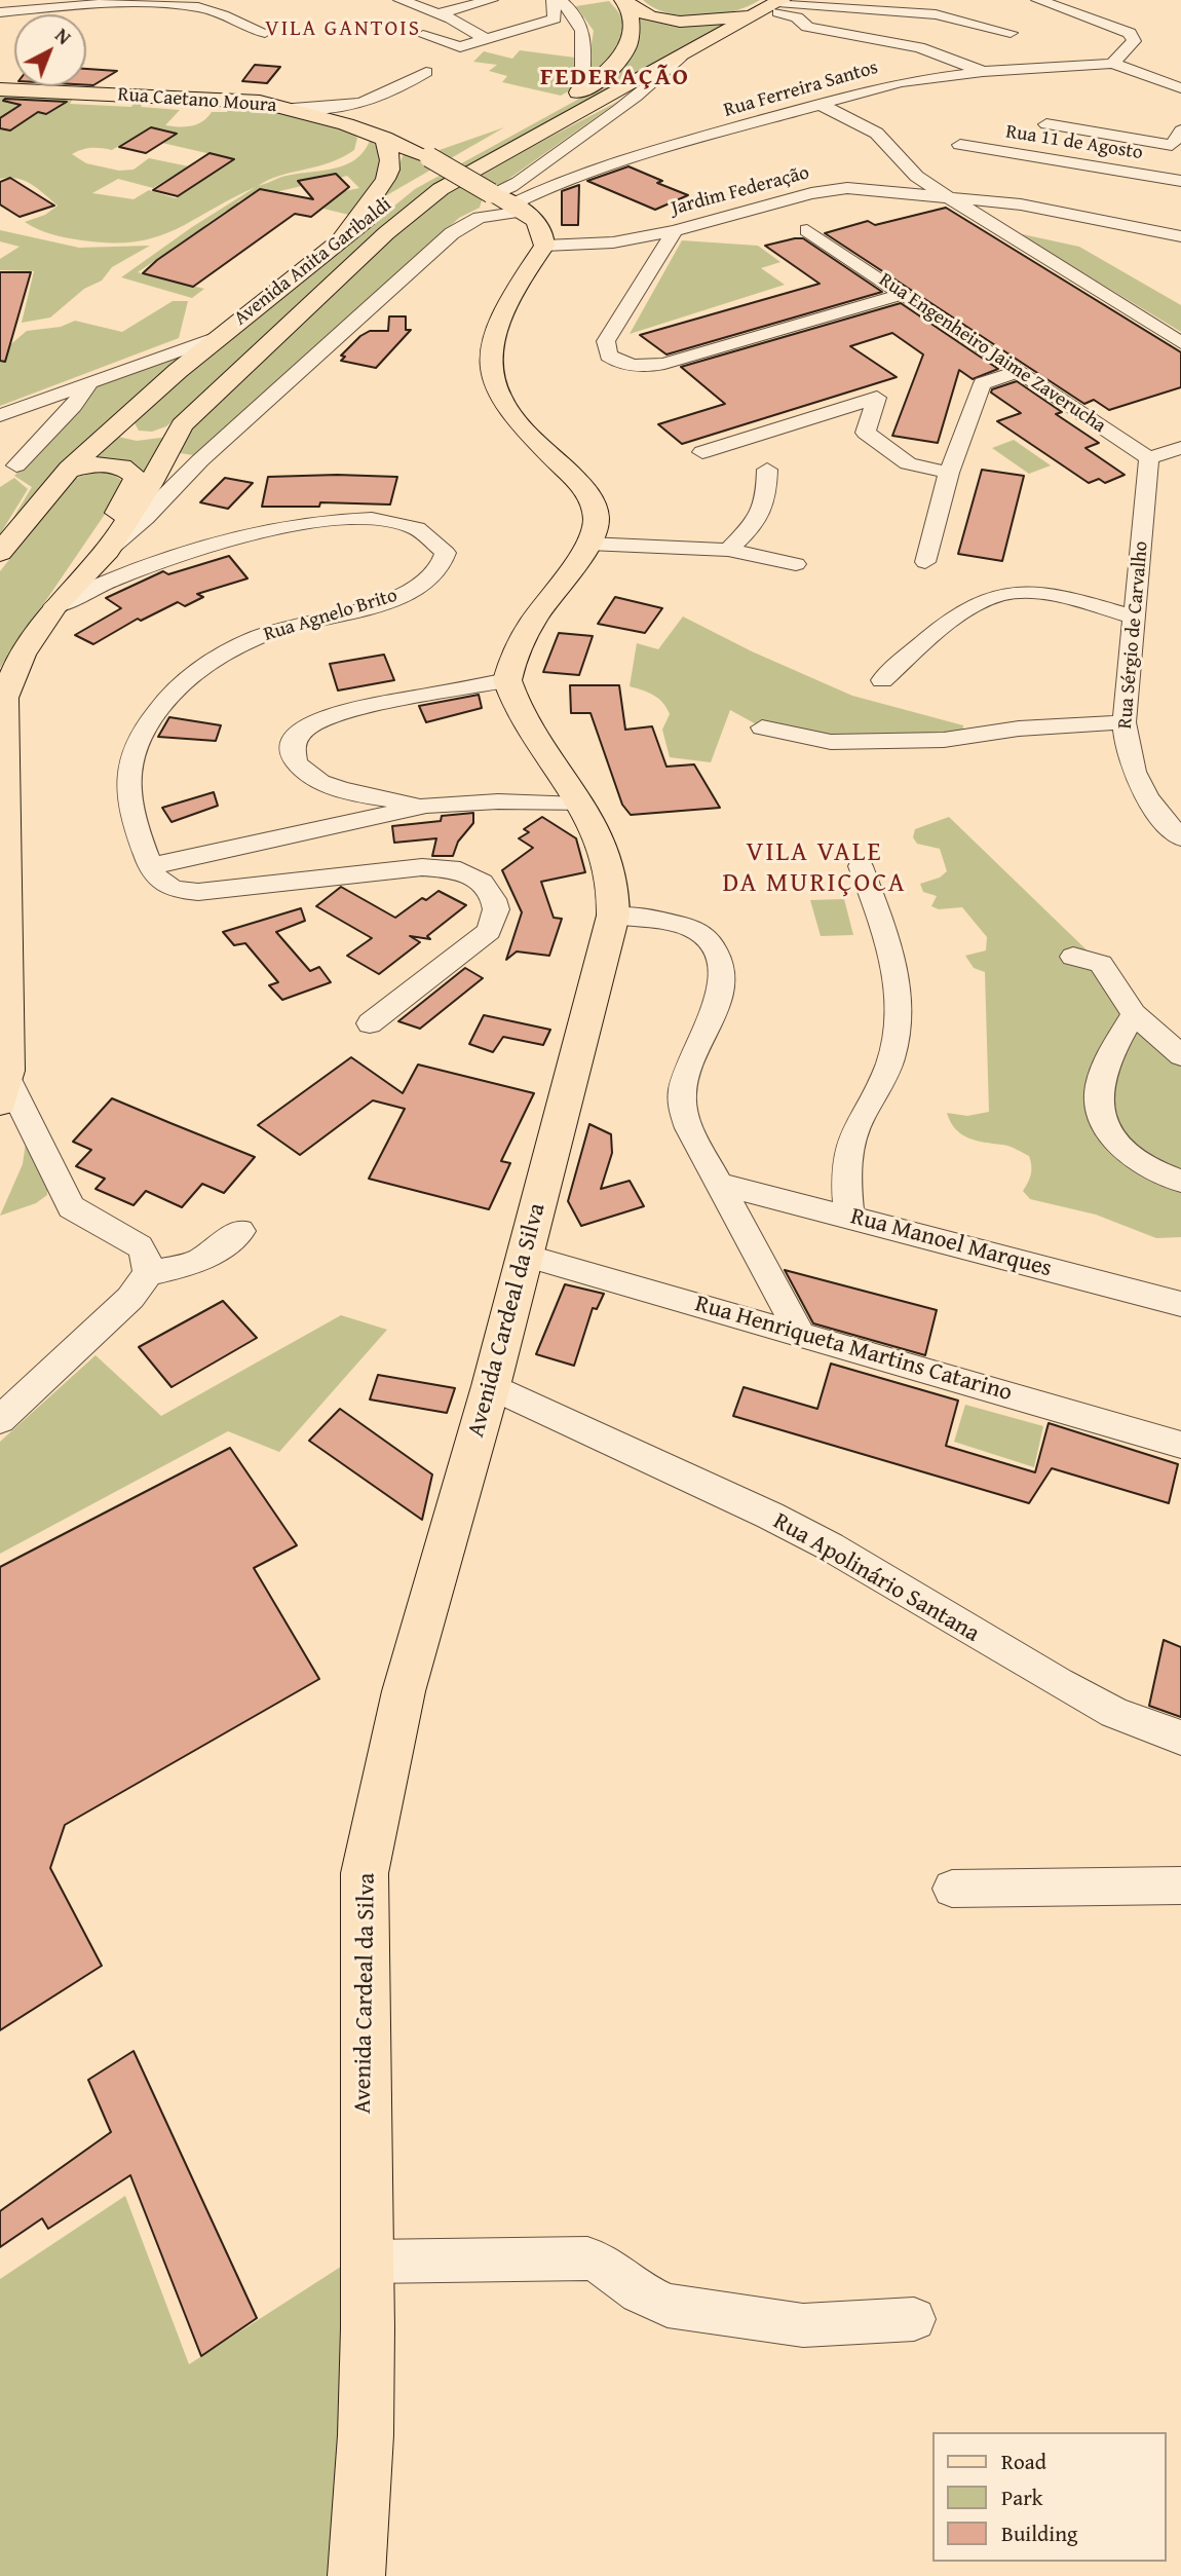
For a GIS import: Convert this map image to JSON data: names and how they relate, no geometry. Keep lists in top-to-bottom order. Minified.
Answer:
{"streets":{"main road":["Rua Caetano Moura","Avenida Anita Garibaldi","Avenida Cardeal da Silva"],"street":["Rua Ferreira Santos","Rua 11 de Agosto","Jardim Federação","Rua Engenheiro Jaime Zaverucha","Rua Agnelo Brito","Rua Sérgio de Carvalho","Rua Manoel Marques","Rua Henriqueta Martins Catarino","Rua Apolinário Santana"]},"crossings":[["Rua Ferreira Santos","Rua Caetano Moura"],["Rua Ferreira Santos","Avenida Anita Garibaldi"],["Rua Caetano Moura","Avenida Anita Garibaldi"],["Avenida Anita Garibaldi","Rua Agnelo Brito"],["Rua Engenheiro Jaime Zaverucha","Rua Sérgio de Carvalho"],["Avenida Cardeal da Silva","Rua Henriqueta Martins Catarino"],["Avenida Cardeal da Silva","Rua Apolinário Santana"]],"districts":["VILA GANTOIS","FEDERAÇÃO","VILA VALE DA MURIÇOCA"],"legend":["Road","Park","Building"],"north":"top right"}
